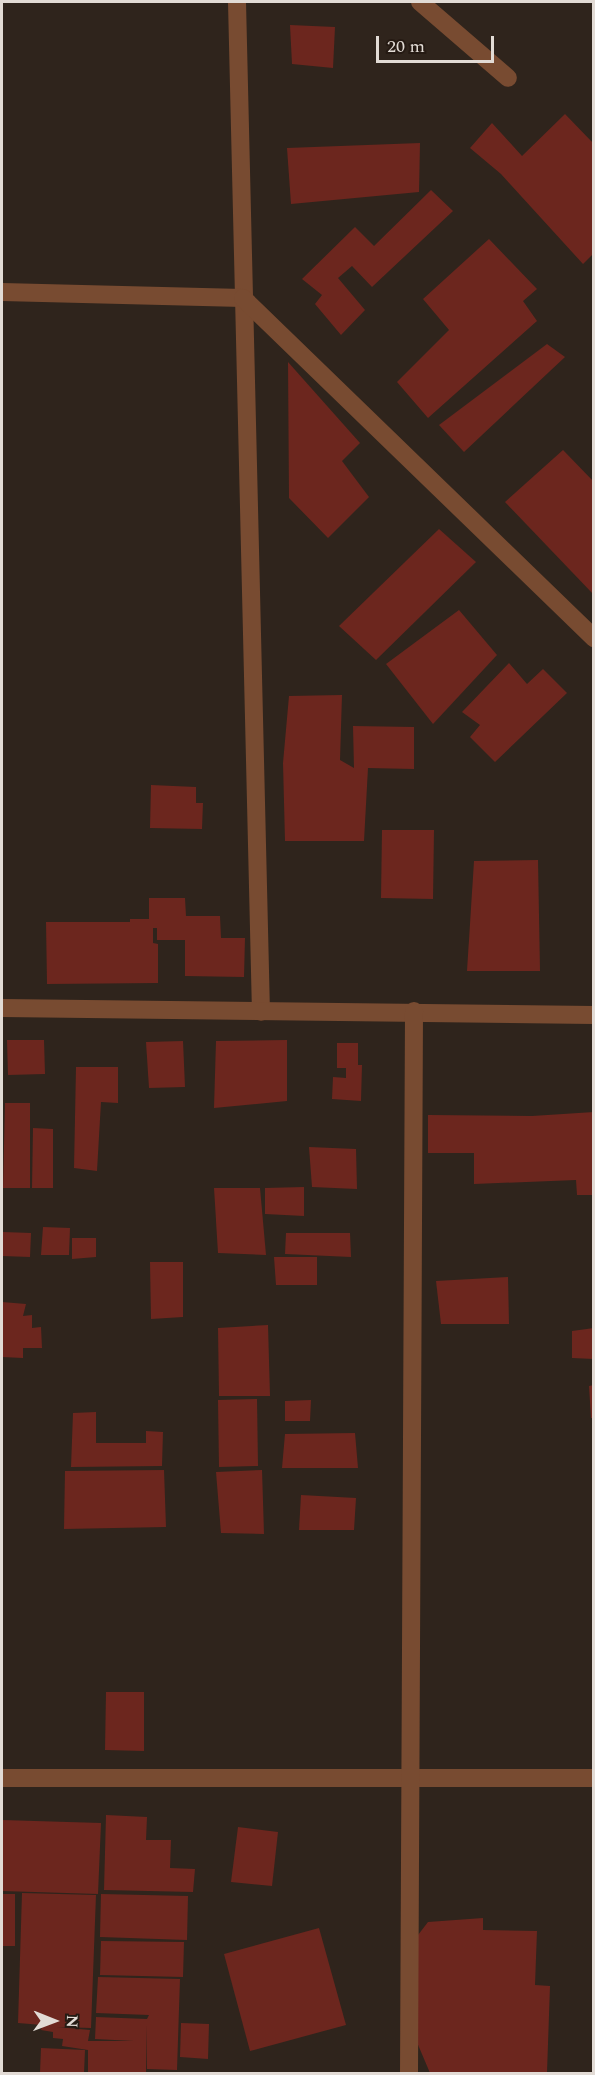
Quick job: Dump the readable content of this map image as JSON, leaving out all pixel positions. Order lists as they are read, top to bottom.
{
  "scale_bar": "20 m",
  "north": "right"
}
